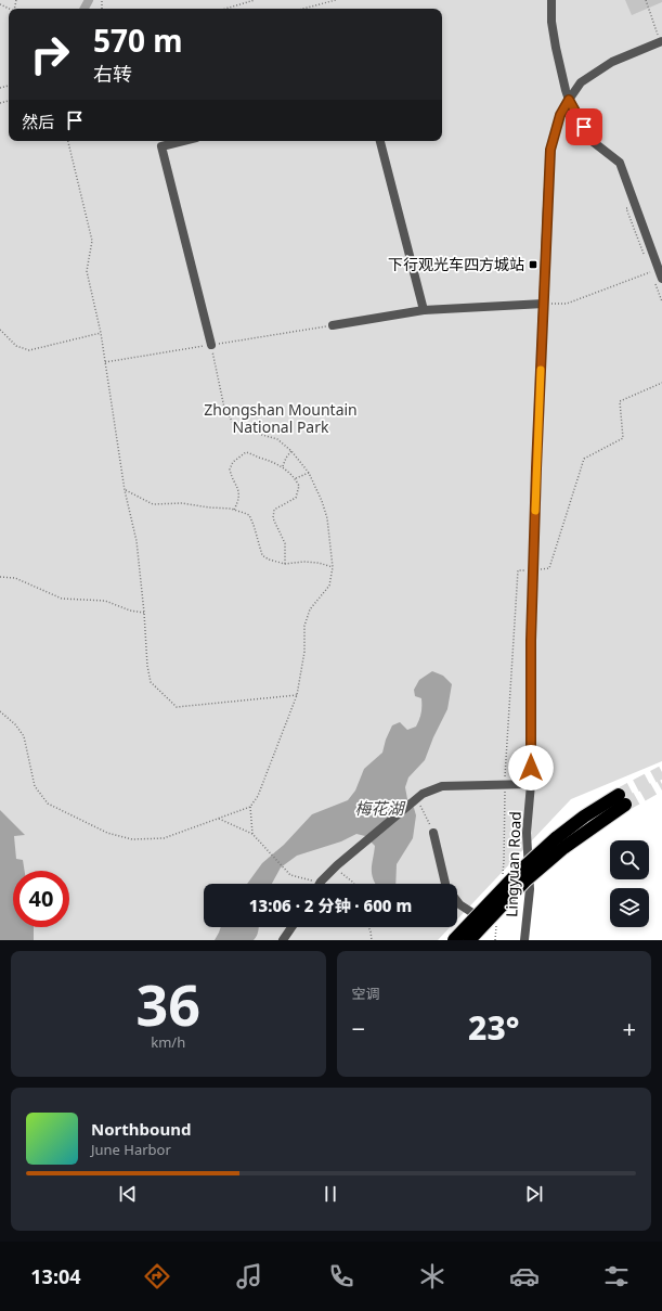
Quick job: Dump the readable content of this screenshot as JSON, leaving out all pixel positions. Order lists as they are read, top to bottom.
{
  "streets": {
    "street": ["Lingyuan Road"]
  },
  "water": ["梅花湖"],
  "parks": ["Zhongshan Mountain National Park"],
  "places": {
    "transit": ["下行观光车四方城站"]
  },
  "page": {
    "turn": ["570 m", "右转"],
    "then": "然后",
    "limit": "40",
    "trip": "13:06 · 2 分钟 · 600 m",
    "tile": [
      ["36", "km/h"],
      "空调"
    ],
    "heat": ["−", "23°", "+"],
    "song": ["Northbound", "June Harbor"],
    "tabs": "13:04"
  }
}
